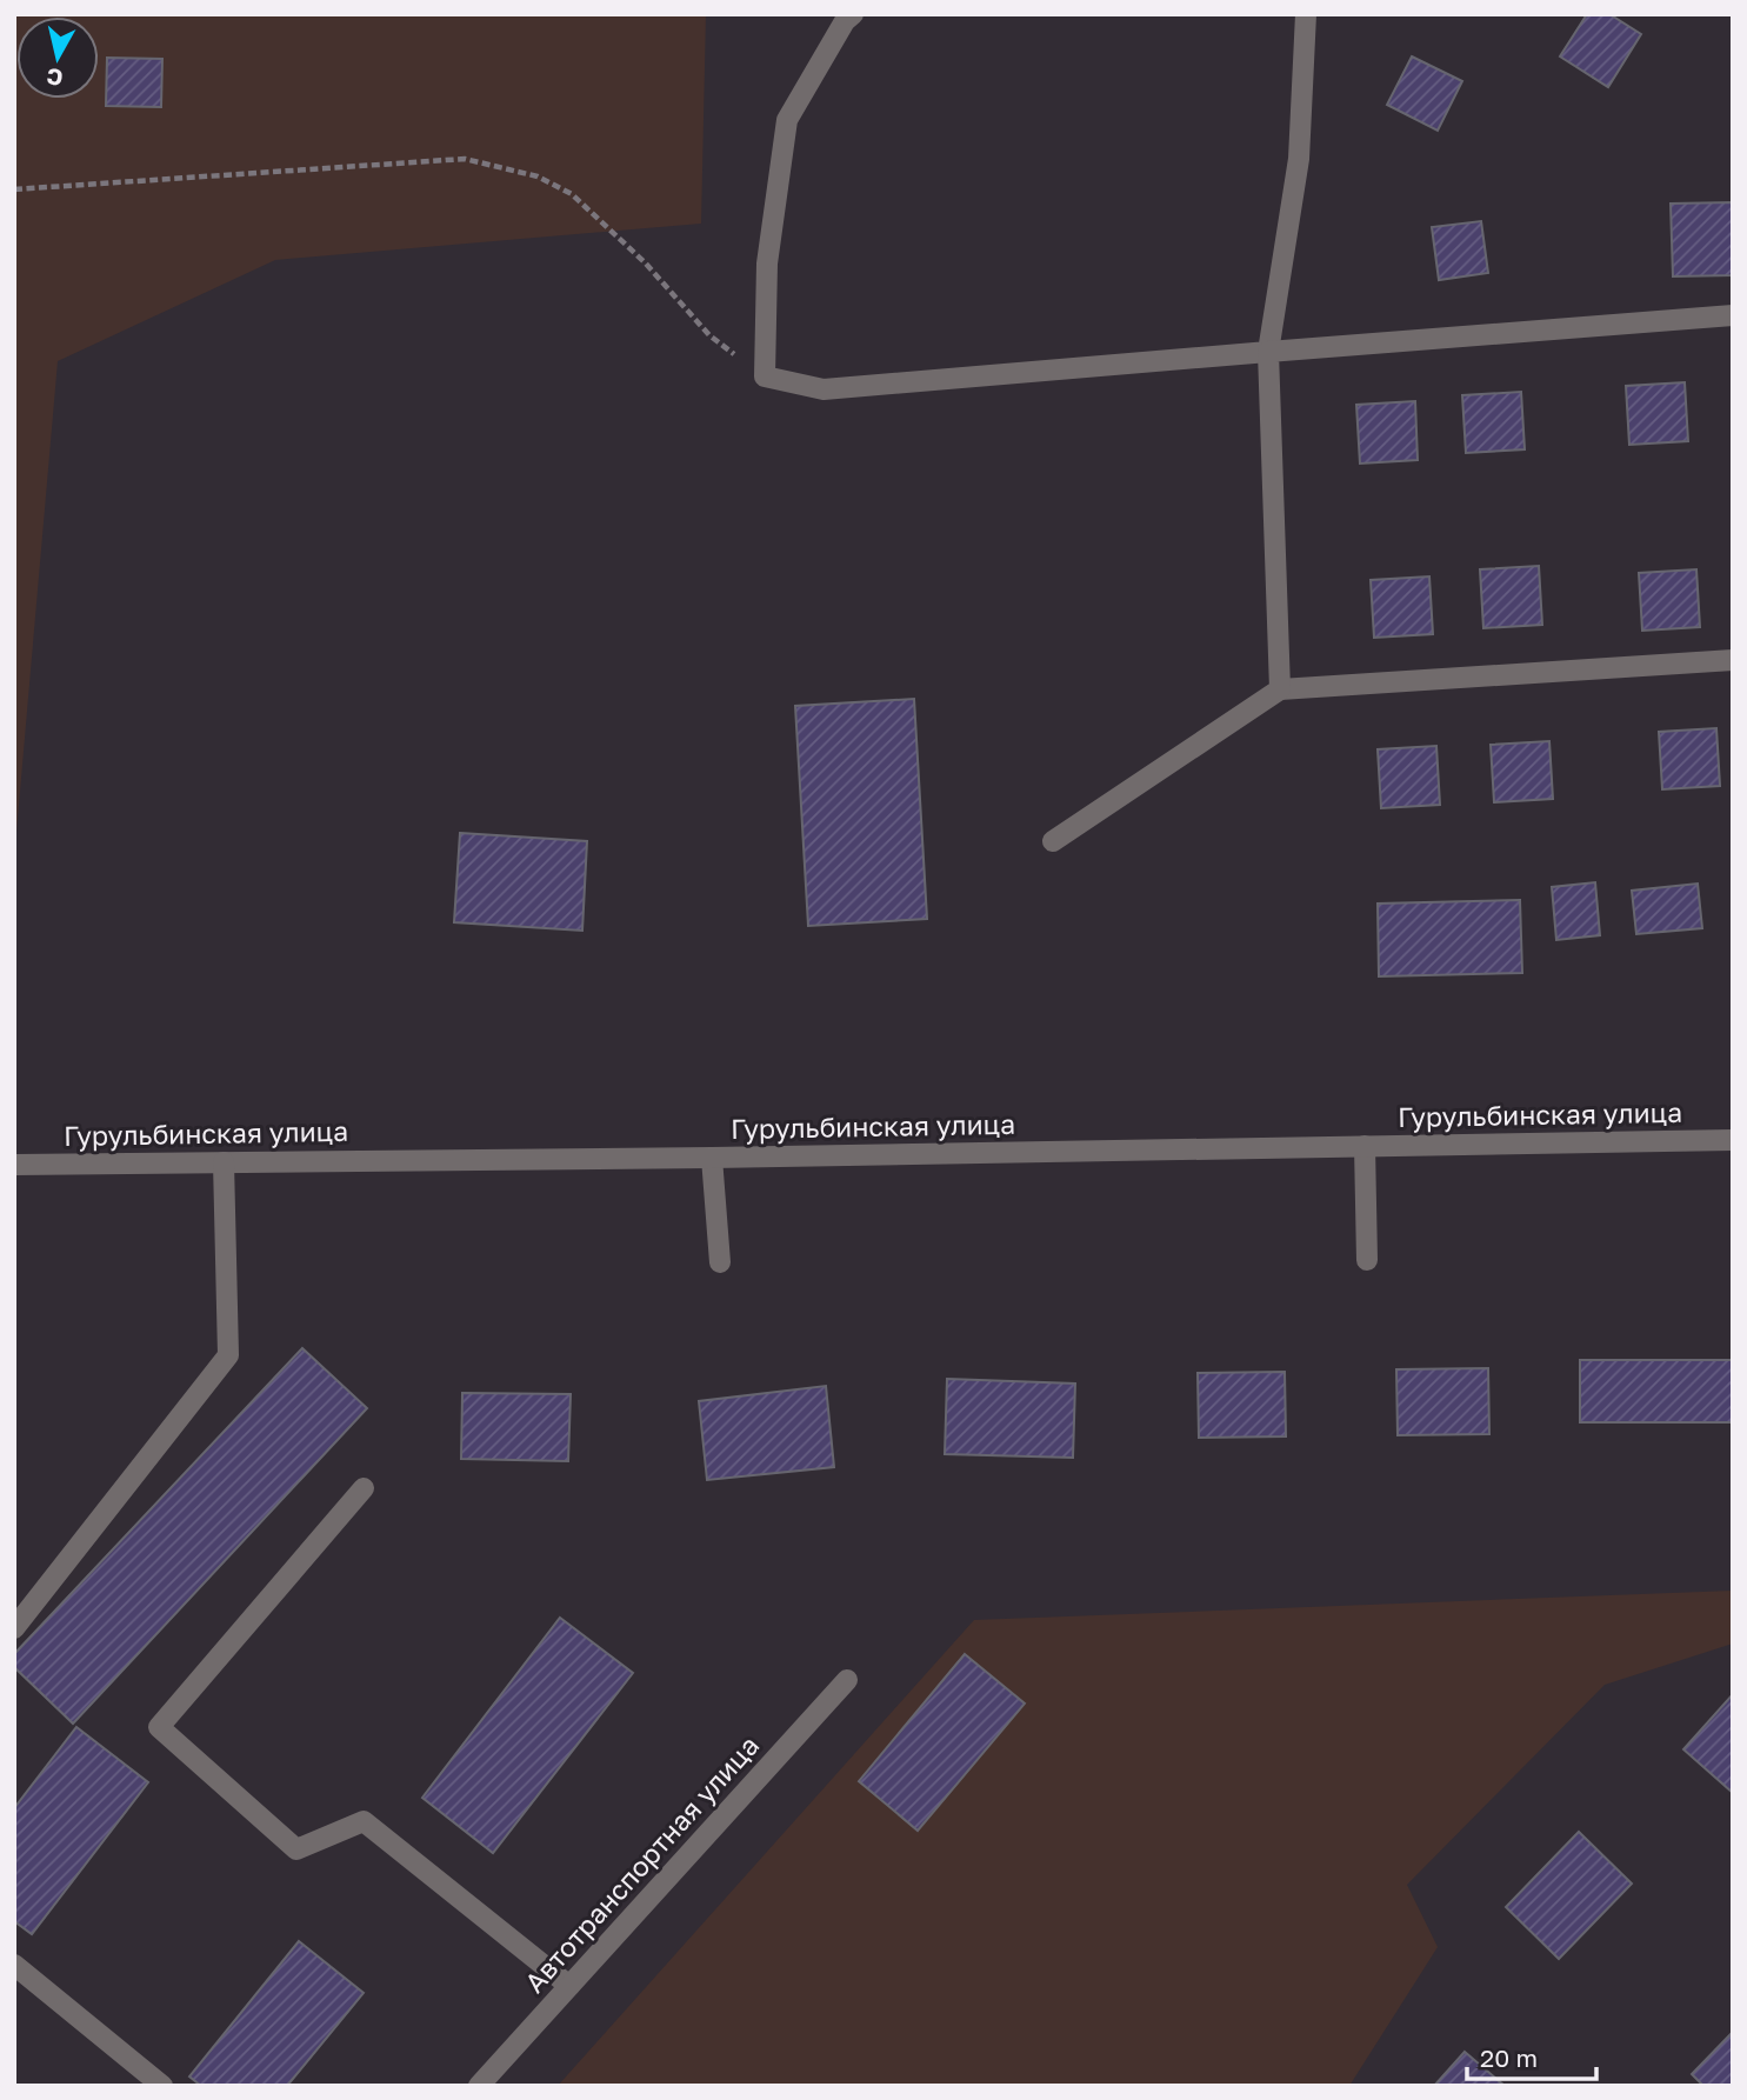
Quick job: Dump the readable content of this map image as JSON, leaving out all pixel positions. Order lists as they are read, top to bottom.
{
  "streets": {
    "street": ["Гурульбинская улица", "Автотранспортная улица"]
  },
  "scale_bar": "20 m",
  "north": "bottom"
}
